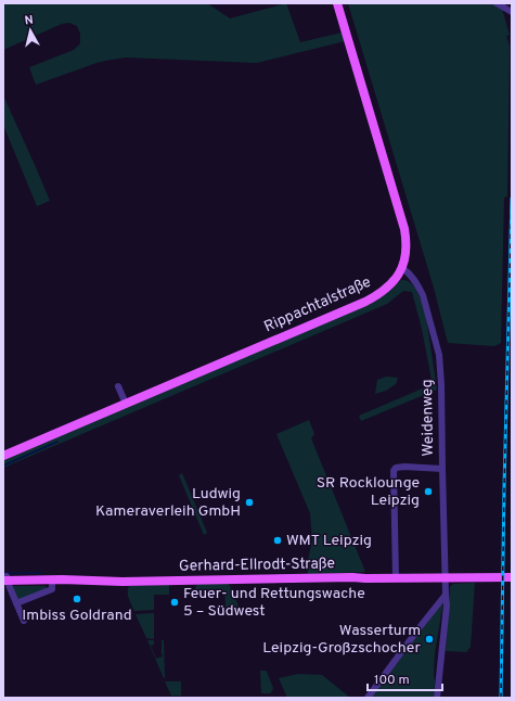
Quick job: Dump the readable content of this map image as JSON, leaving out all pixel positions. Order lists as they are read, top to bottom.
{
  "streets": {
    "main road": ["Rippachtalstraße", "Gerhard-Ellrodt-Straße"],
    "street": ["Weidenweg"]
  },
  "crossings": [
    ["Rippachtalstraße", "Weidenweg"],
    ["Weidenweg", "Gerhard-Ellrodt-Straße"]
  ],
  "places": [
    "SR Rocklounge Leipzig",
    "Ludwig Kameraverleih GmbH",
    "WMT Leipzig",
    "Imbiss Goldrand",
    "Feuer- und Rettungswache 5 – Südwest",
    "Wasserturm Leipzig-Großzschocher"
  ],
  "scale_bar": "100 m",
  "north": "top"
}
